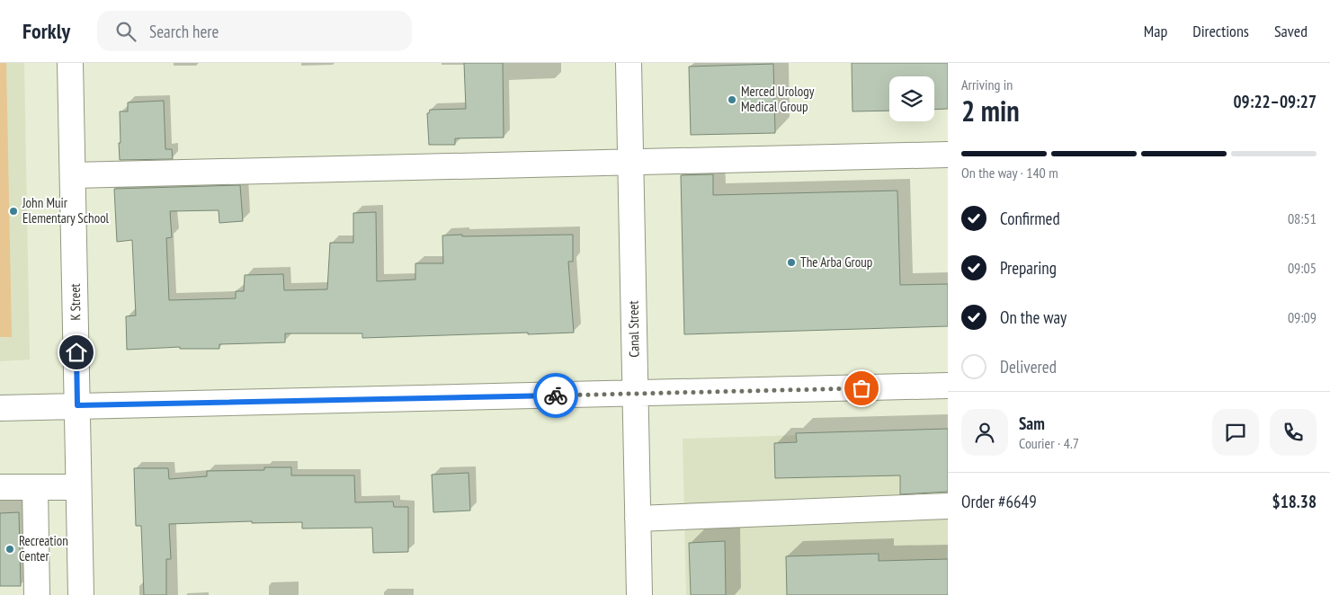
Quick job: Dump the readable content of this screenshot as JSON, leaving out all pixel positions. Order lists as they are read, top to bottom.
{
  "streets": {
    "street": ["K Street", "Canal Street"]
  },
  "places": [
    "Merced Urology Medical Group",
    "John Muir Elementary School",
    "The Arba Group",
    "Recreation Center"
  ],
  "page": {
    "header": "Forkly",
    "search": "Search here",
    "nav": ["Map", "Directions", "Saved"],
    "heading": ["2 min", "Arriving in", "09:22–09:27"],
    "panel": [
      "Sam",
      "Courier · 4.7",
      "Order #6649",
      "$18.38"
    ],
    "bar": "On the way · 140 m",
    "list": [
      ["Confirmed", "08:51"],
      ["Preparing", "09:05"],
      ["On the way", "09:09"],
      "Delivered"
    ]
  }
}
